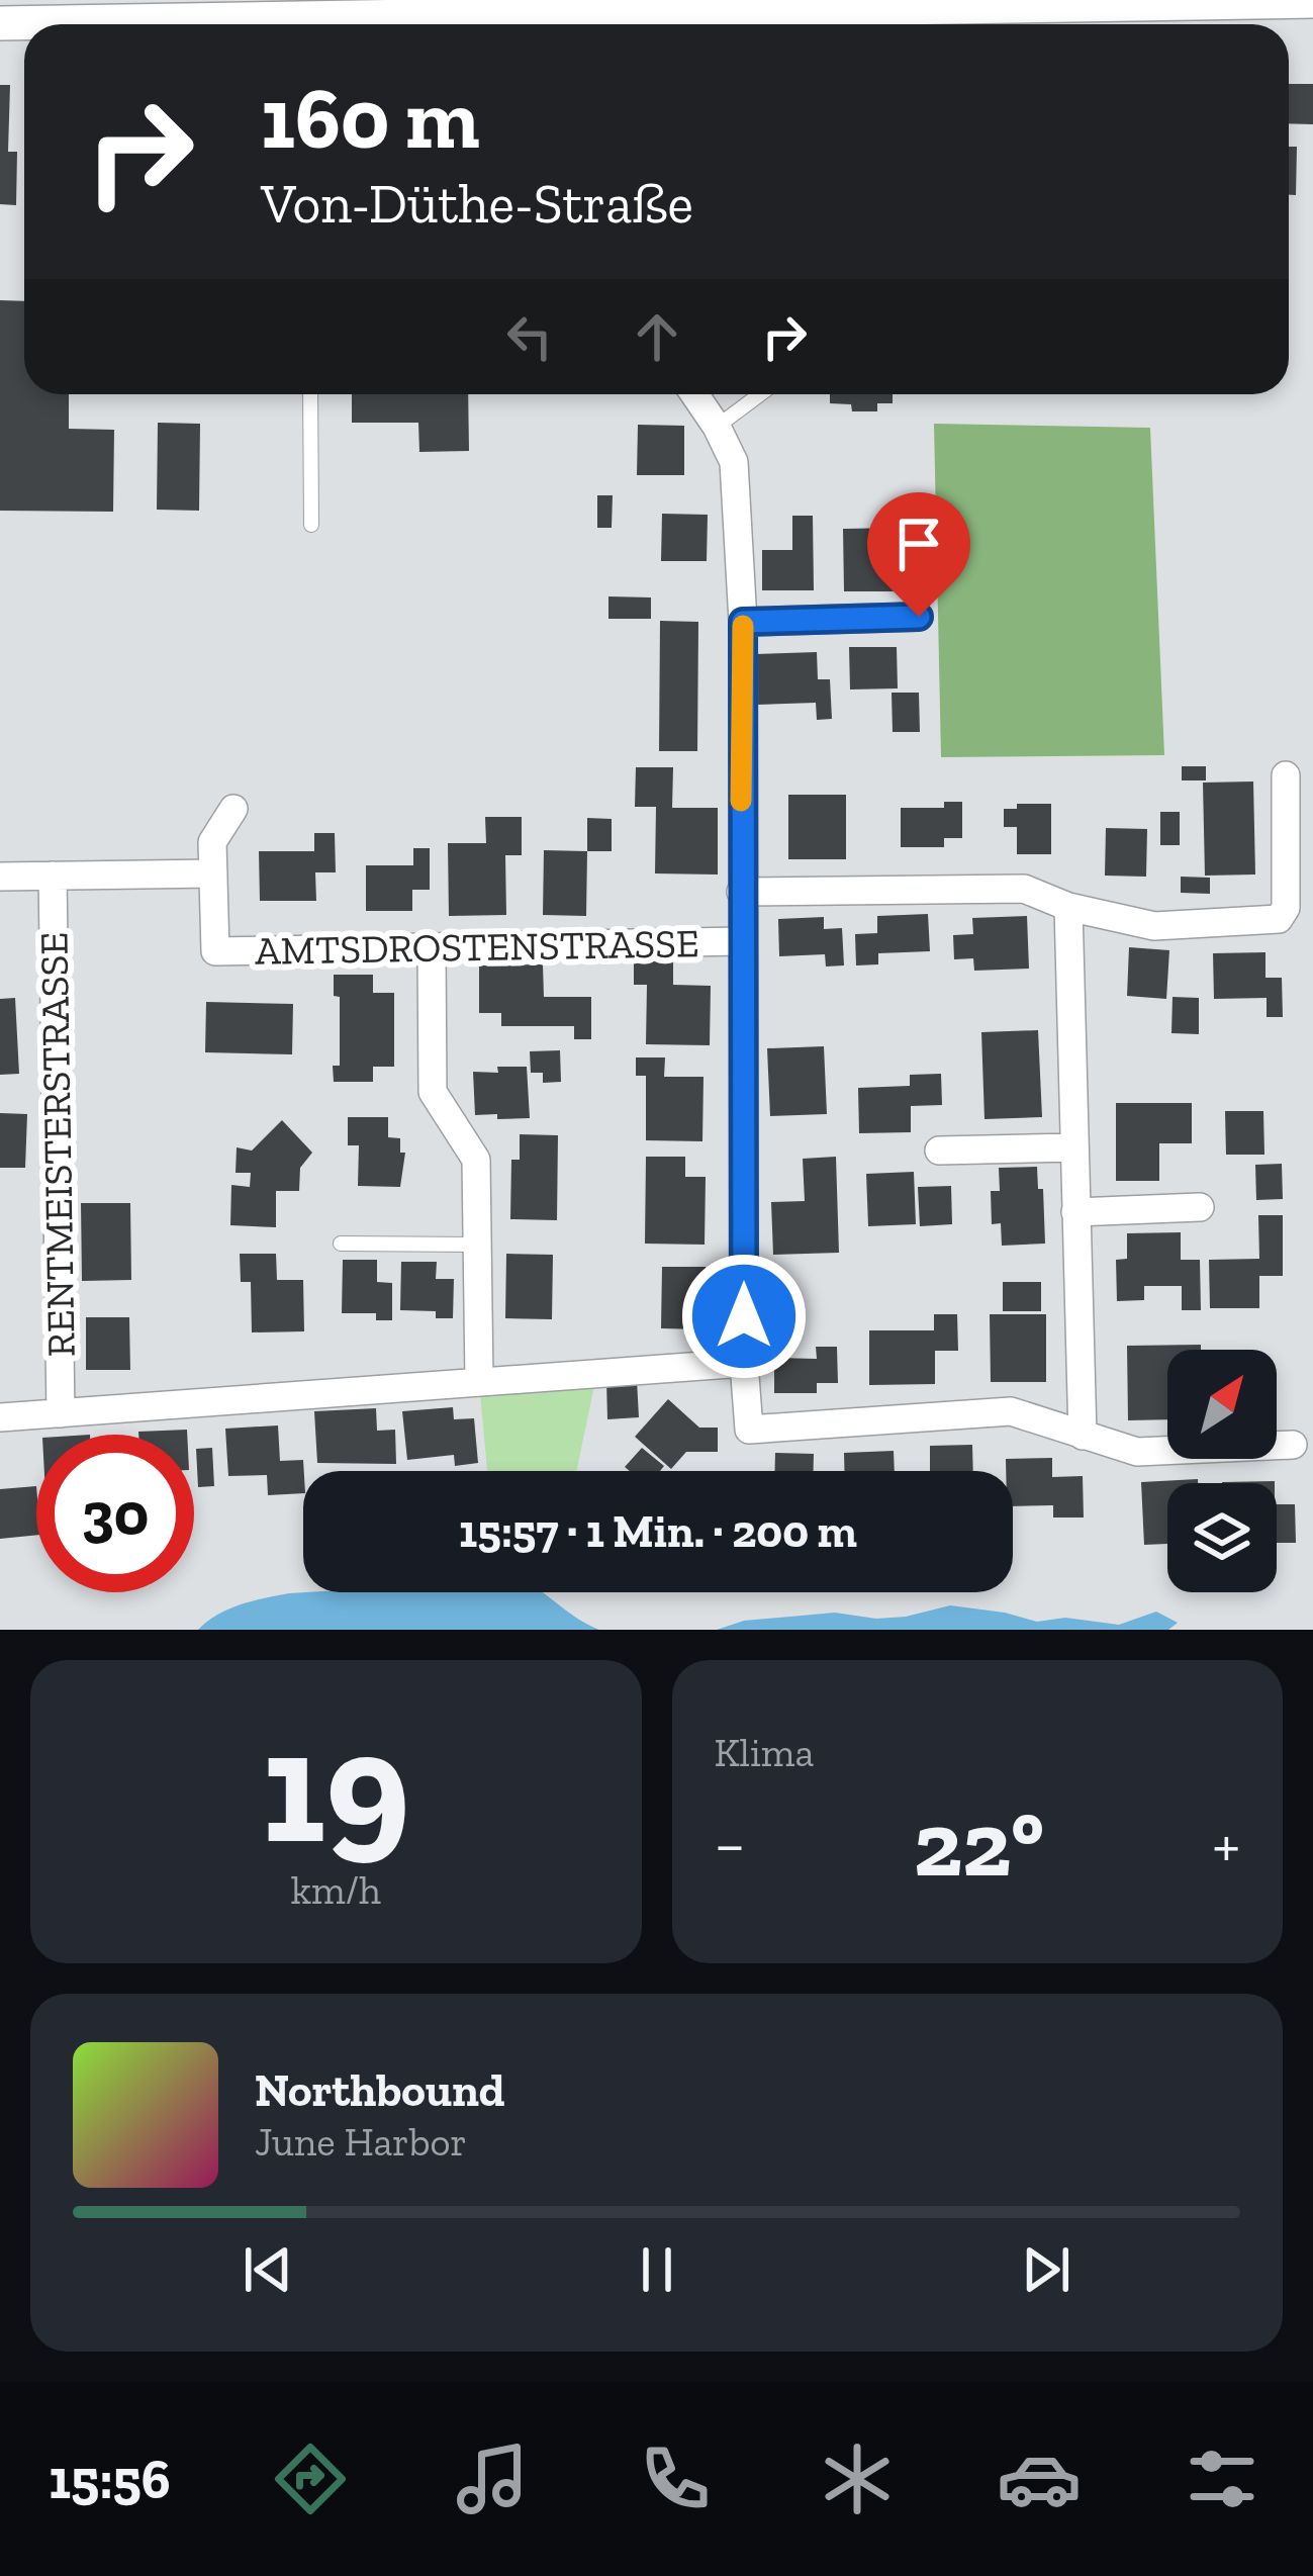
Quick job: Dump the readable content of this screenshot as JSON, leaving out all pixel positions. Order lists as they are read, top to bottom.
{
  "streets": {
    "street": ["AMTSDROSTENSTRASSE", "RENTMEISTERSTRASSE"]
  },
  "north": "top right",
  "page": {
    "turn": ["160 m", "Von-Düthe-Straße"],
    "limit": "30",
    "trip": "15:57 · 1 Min. · 200 m",
    "tile": [
      ["19", "km/h"],
      "Klima"
    ],
    "heat": ["−", "22°", "+"],
    "song": ["Northbound", "June Harbor"],
    "tabs": "15:56"
  }
}
